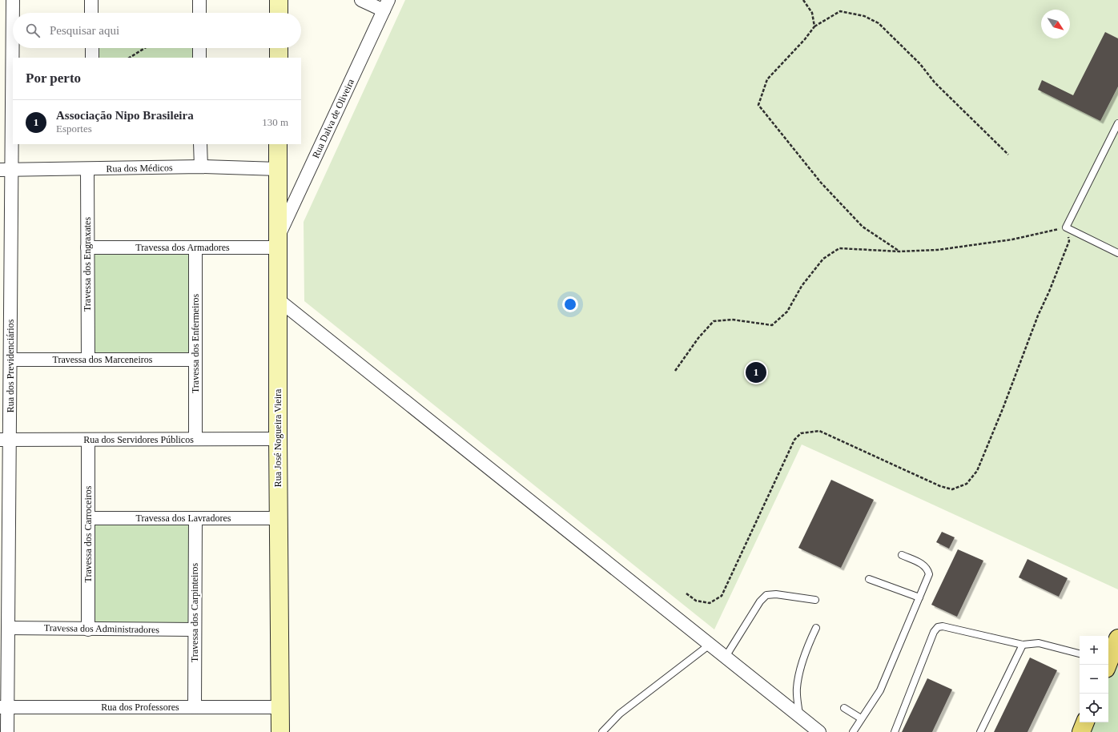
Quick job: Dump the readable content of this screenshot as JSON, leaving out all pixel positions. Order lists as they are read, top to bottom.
{
  "streets": {
    "street": [
      "Rua Dalva de Oliveira",
      "Rua dos Médicos",
      "Travessa dos Armadores",
      "Travessa dos Engraxates",
      "Travessa dos Enfermeiros",
      "Travessa dos Marceneiros",
      "Rua dos Previdenciários",
      "Rua José Nogueira Vieira",
      "Rua dos Servidores Públicos",
      "Travessa dos Lavradores",
      "Travessa dos Carroceiros",
      "Travessa dos Carpinteiros",
      "Travessa dos Administradores",
      "Rua dos Professores"
    ]
  },
  "crossings": [
    ["Rua Dalva de Oliveira", "Travessa dos Armadores"],
    ["Rua Dalva de Oliveira", "Rua José Nogueira Vieira"],
    ["Rua dos Médicos", "Travessa dos Engraxates"],
    ["Rua dos Médicos", "Rua dos Previdenciários"],
    ["Rua dos Médicos", "Rua José Nogueira Vieira"],
    ["Travessa dos Armadores", "Travessa dos Engraxates"],
    ["Travessa dos Armadores", "Travessa dos Enfermeiros"],
    ["Travessa dos Armadores", "Rua José Nogueira Vieira"],
    ["Travessa dos Engraxates", "Travessa dos Marceneiros"],
    ["Travessa dos Enfermeiros", "Travessa dos Marceneiros"],
    ["Travessa dos Enfermeiros", "Rua dos Servidores Públicos"],
    ["Travessa dos Marceneiros", "Rua dos Previdenciários"],
    ["Rua dos Previdenciários", "Rua dos Servidores Públicos"],
    ["Rua dos Previdenciários", "Travessa dos Administradores"],
    ["Rua dos Previdenciários", "Rua dos Professores"],
    ["Rua José Nogueira Vieira", "Rua dos Servidores Públicos"],
    ["Rua José Nogueira Vieira", "Travessa dos Lavradores"],
    ["Rua José Nogueira Vieira", "Rua dos Professores"],
    ["Rua dos Servidores Públicos", "Travessa dos Carroceiros"],
    ["Travessa dos Lavradores", "Travessa dos Carroceiros"],
    ["Travessa dos Lavradores", "Travessa dos Carpinteiros"],
    ["Travessa dos Carroceiros", "Travessa dos Administradores"],
    ["Travessa dos Carpinteiros", "Travessa dos Administradores"],
    ["Travessa dos Carpinteiros", "Rua dos Professores"]
  ],
  "north": "bottom right",
  "page": {
    "search": "Pesquisar aqui",
    "heading": "Por perto",
    "list": [
      {
        "mark": "1",
        "name": "Associação Nipo Brasileira",
        "note": "Esportes",
        "value": "130 m"
      }
    ],
    "pins": "1",
    "map_buttons": ["+", "−"]
  }
}
